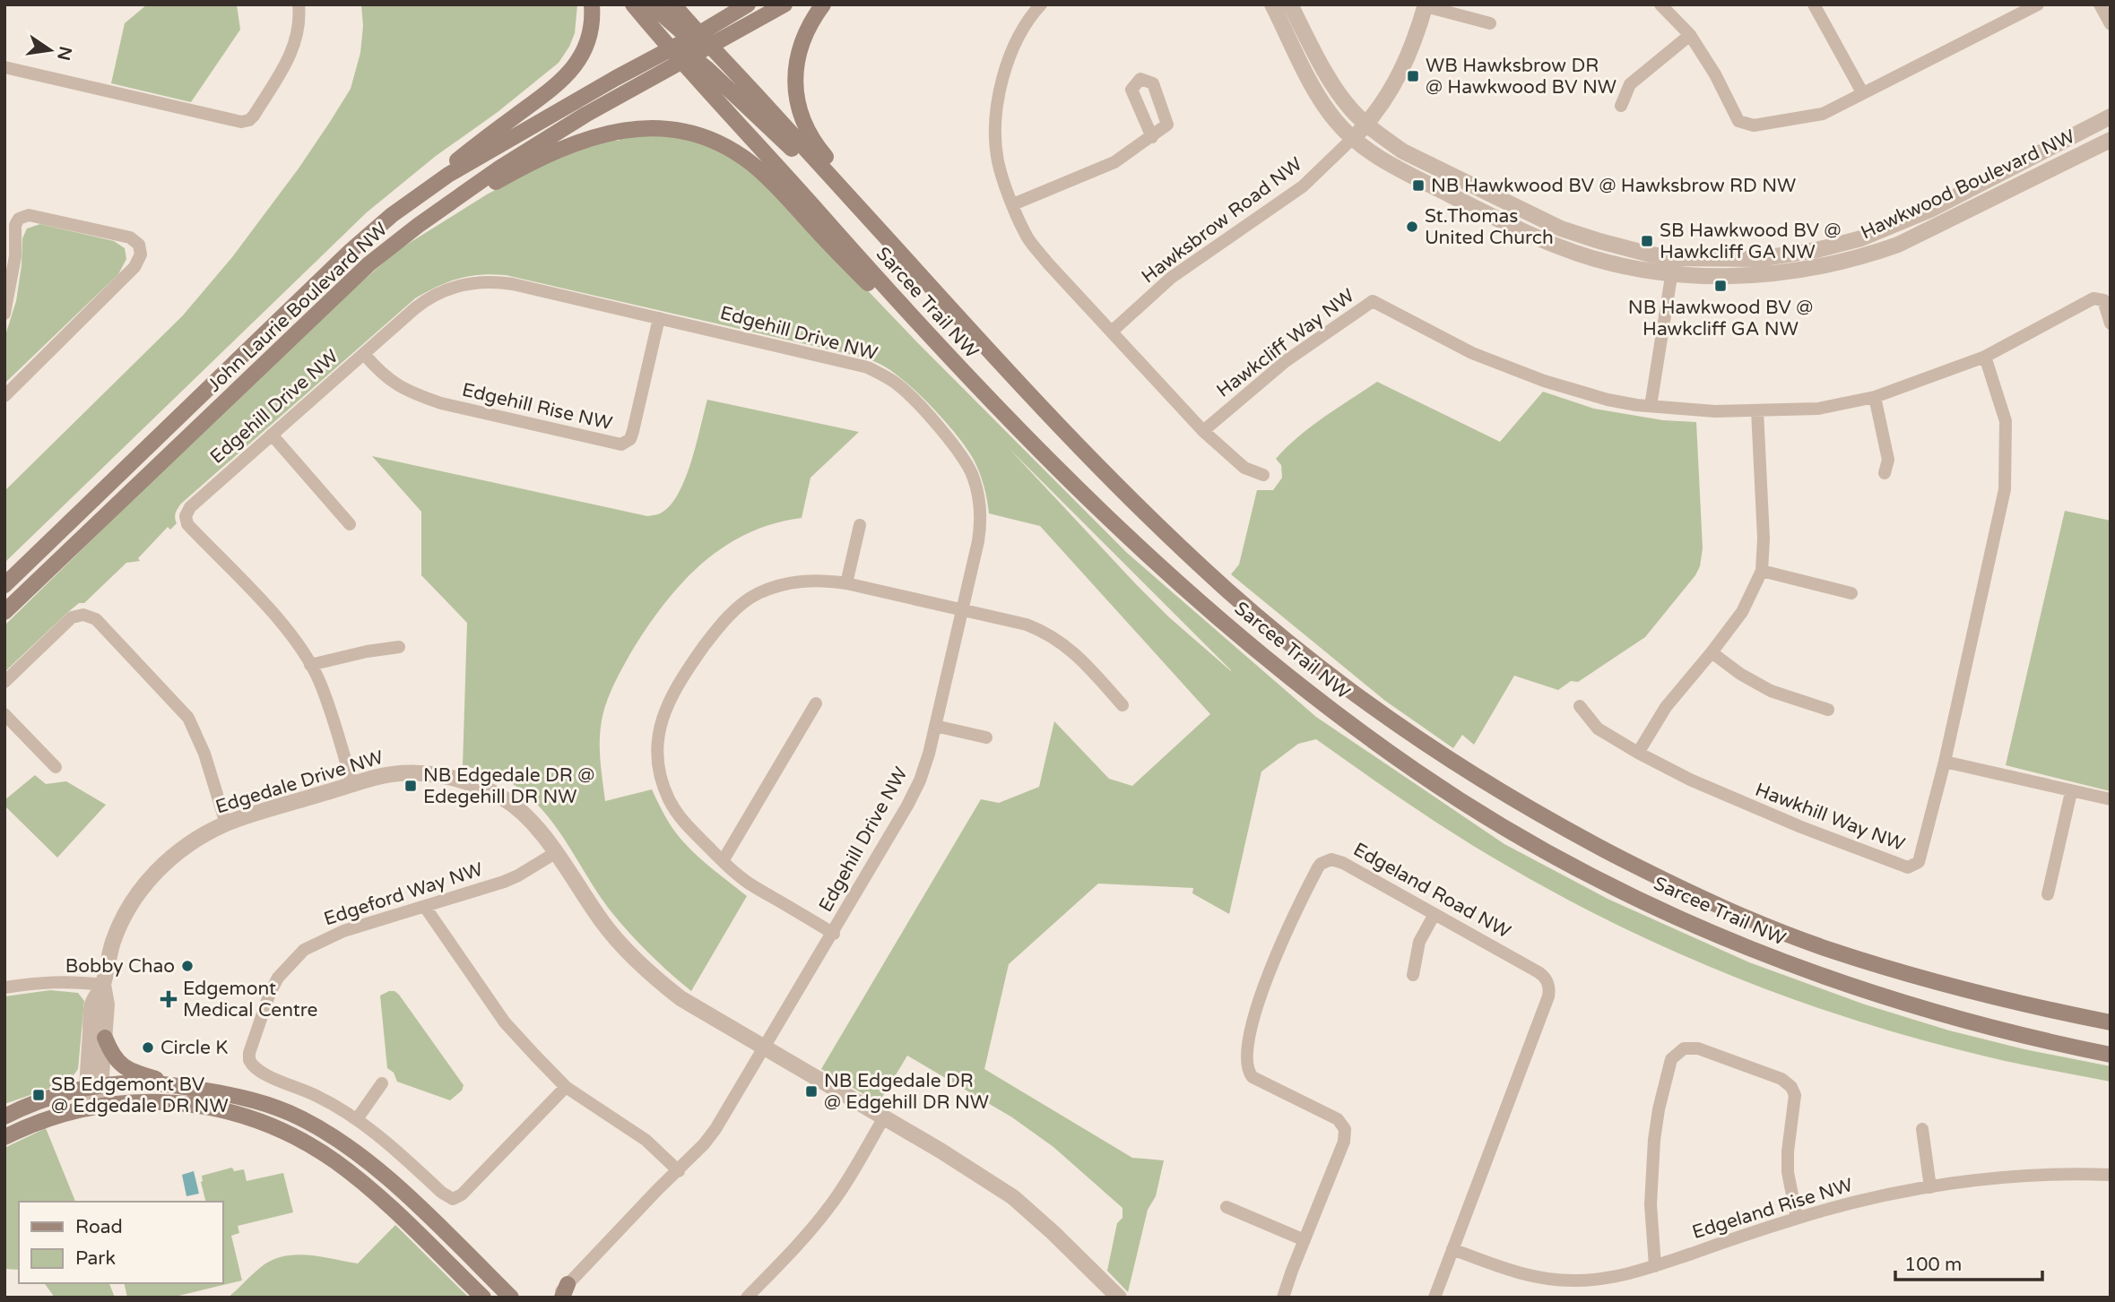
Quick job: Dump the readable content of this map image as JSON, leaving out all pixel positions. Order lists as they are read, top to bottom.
{
  "streets": {
    "main road": ["Sarcee Trail NW", "John Laurie Boulevard NW"],
    "street": [
      "Hawkwood Boulevard NW",
      "Hawksbrow Road NW",
      "Edgehill Drive NW",
      "Hawkcliff Way NW",
      "Edgehill Rise NW",
      "Edgedale Drive NW",
      "Hawkhill Way NW",
      "Edgeland Road NW",
      "Edgeford Way NW",
      "Edgeland Rise NW"
    ]
  },
  "crossings": [
    ["Hawkwood Boulevard NW", "Hawksbrow Road NW"],
    ["Sarcee Trail NW", "John Laurie Boulevard NW"],
    ["Edgehill Drive NW", "Edgehill Rise NW"],
    ["Edgehill Drive NW", "Edgedale Drive NW"],
    ["Hawkcliff Way NW", "Hawkhill Way NW"],
    ["Edgedale Drive NW", "Edgeford Way NW"],
    ["Edgeland Road NW", "Edgeland Rise NW"]
  ],
  "places": {
    "transit": [
      "WB Hawksbrow DR @ Hawkwood BV NW",
      "NB Hawkwood BV @ Hawksbrow RD NW",
      "SB Hawkwood BV @ Hawkcliff GA NW",
      "NB Hawkwood BV @ Hawkcliff GA NW",
      "NB Edgedale DR @ Edegehill DR NW",
      "NB Edgedale DR @ Edgehill DR NW",
      "SB Edgemont BV @ Edgedale DR NW"
    ],
    "other": ["St.Thomas United Church", "Bobby Chao", "Circle K"],
    "health": ["Edgemont Medical Centre"]
  },
  "legend": ["Road", "Park"],
  "scale_bar": "100 m",
  "north": "right"
}
